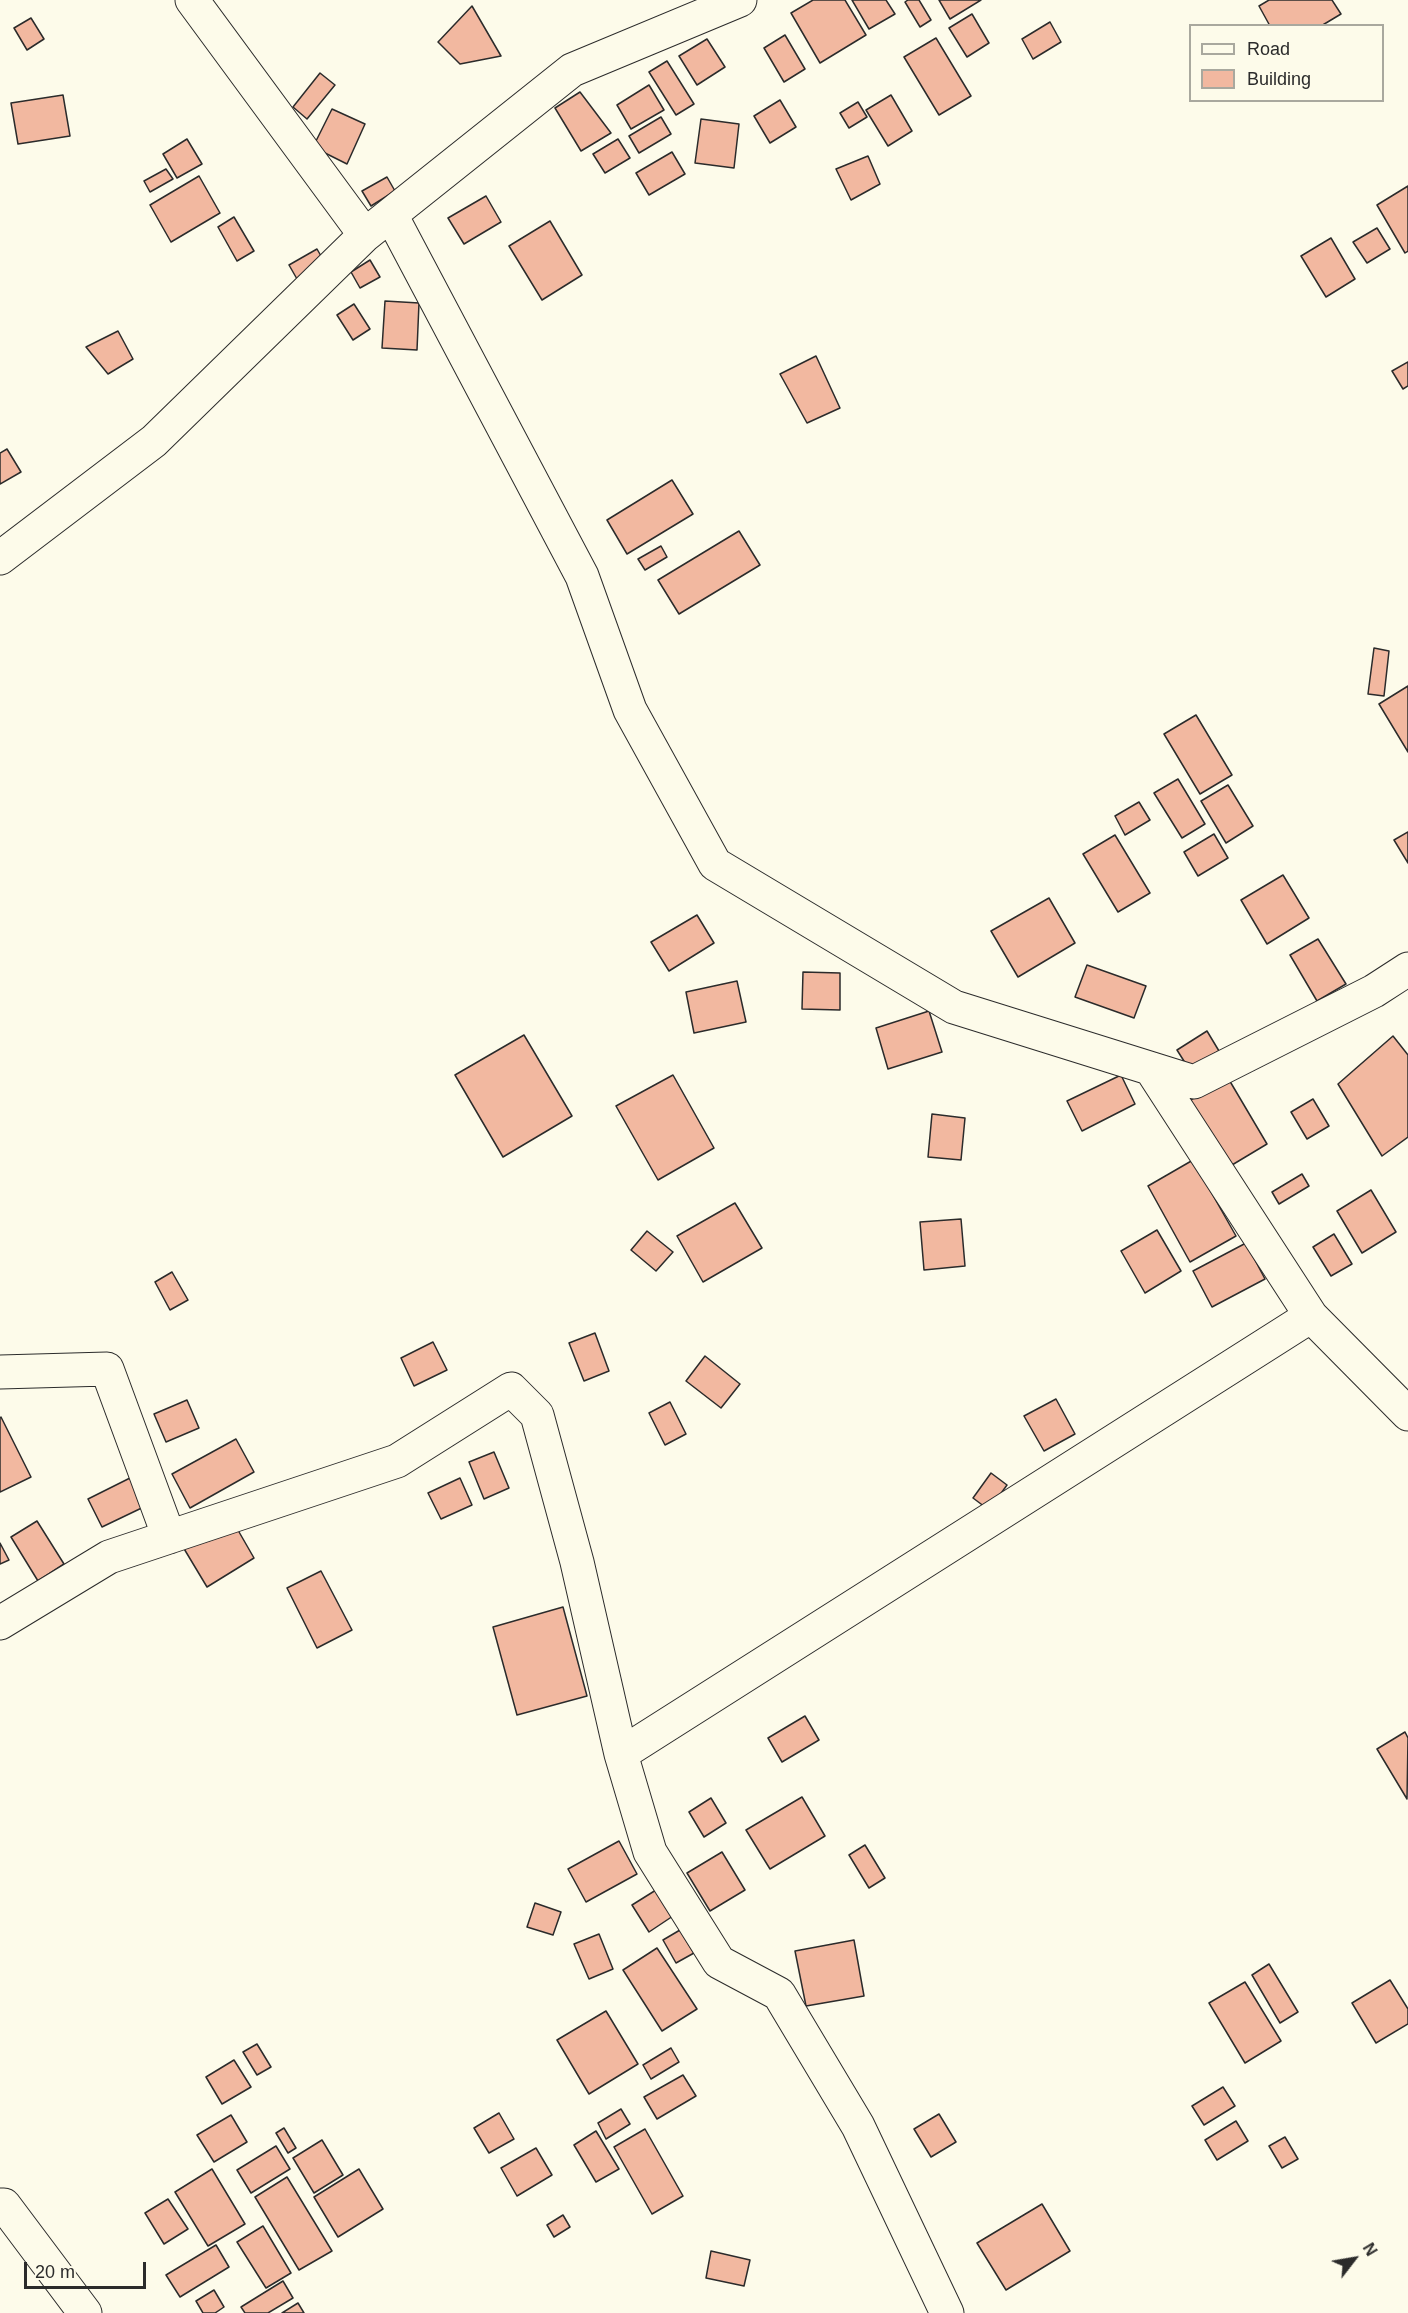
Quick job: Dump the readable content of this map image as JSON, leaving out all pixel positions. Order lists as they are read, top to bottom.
{
  "legend": ["Road", "Building"],
  "scale_bar": "20 m",
  "north": "top right"
}
